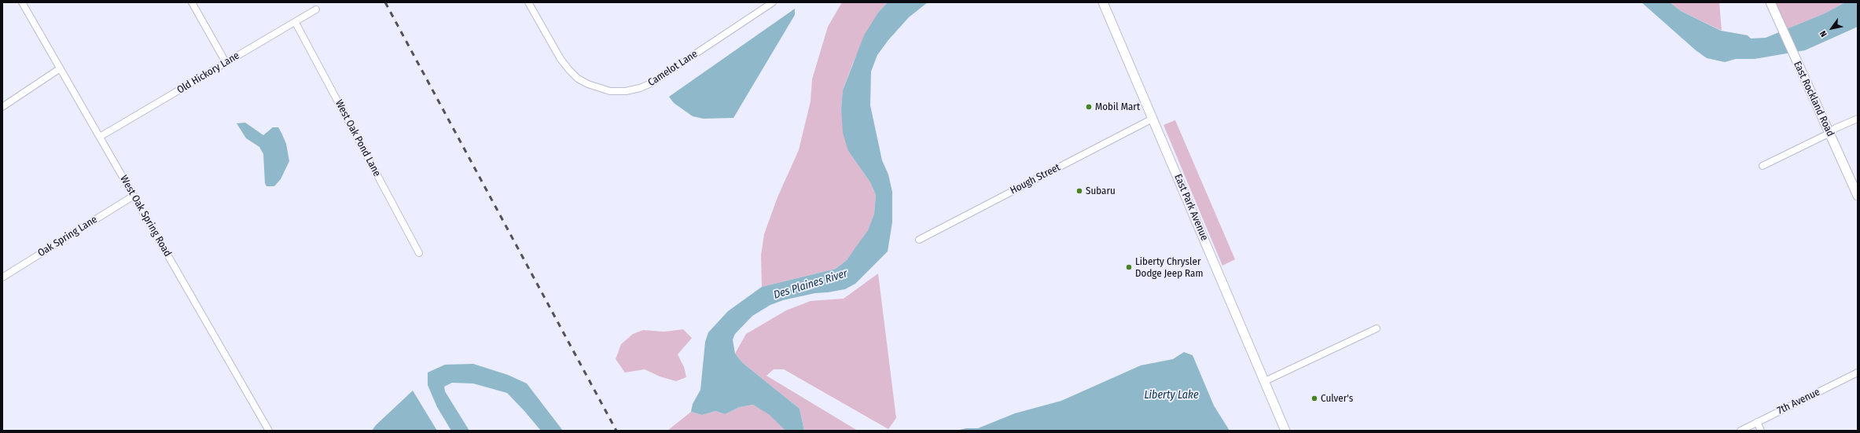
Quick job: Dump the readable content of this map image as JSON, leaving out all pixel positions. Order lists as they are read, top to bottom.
{
  "streets": {
    "main road": ["East Rockland Road", "East Park Avenue"],
    "street": [
      "Camelot Lane",
      "Old Hickory Lane",
      "West Oak Pond Lane",
      "Hough Street",
      "West Oak Spring Road",
      "Oak Spring Lane",
      "7th Avenue"
    ]
  },
  "crossings": [
    ["Old Hickory Lane", "West Oak Pond Lane"],
    ["Old Hickory Lane", "West Oak Spring Road"],
    ["Hough Street", "East Park Avenue"],
    ["West Oak Spring Road", "Oak Spring Lane"]
  ],
  "water": ["Des Plaines River", "Liberty Lake"],
  "places": [
    "Mobil Mart",
    "Subaru",
    "Liberty Chrysler Dodge Jeep Ram",
    "Culver's"
  ],
  "north": "bottom left"
}
